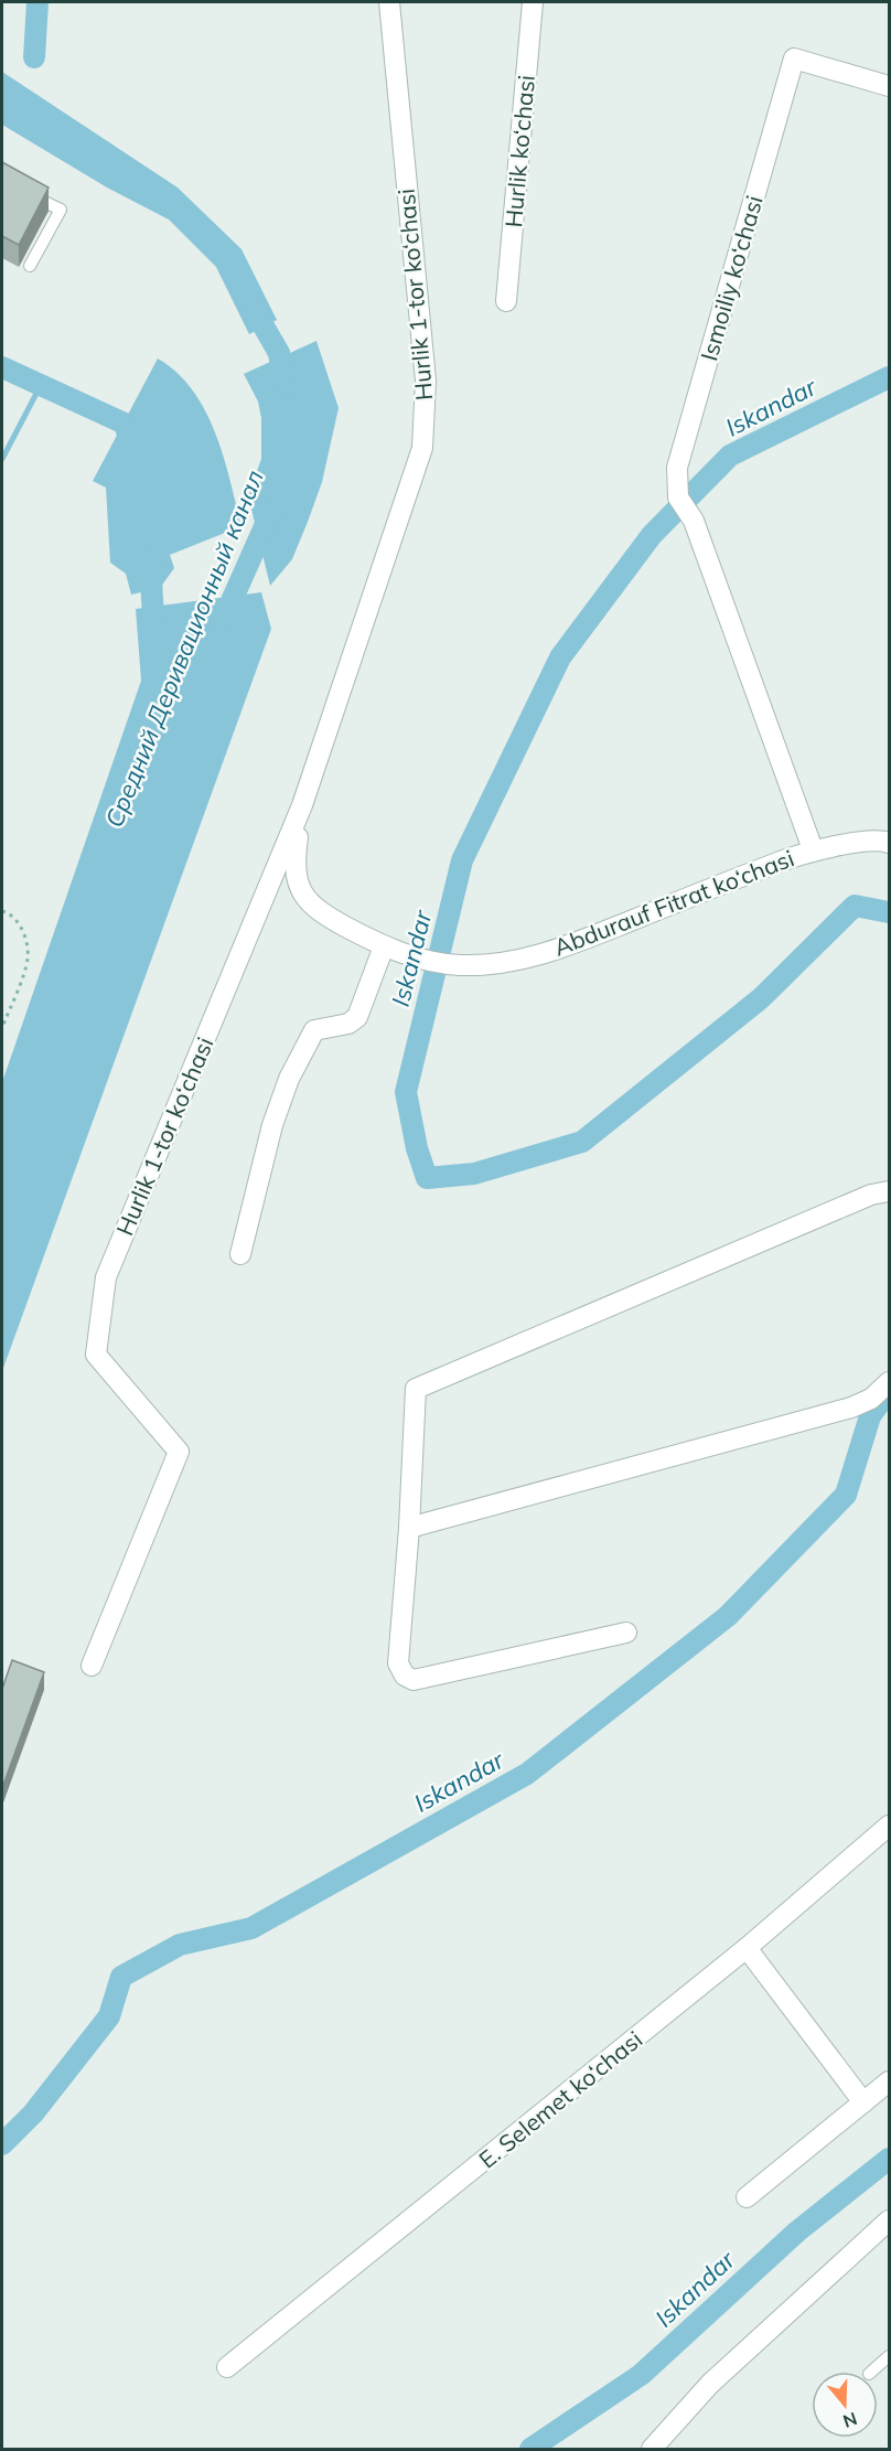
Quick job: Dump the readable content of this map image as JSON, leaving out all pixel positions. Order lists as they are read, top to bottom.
{
  "streets": {
    "street": [
      "Hurlik ko‘chasi",
      "Ismoiliy ko‘chasi",
      "Hurlik 1-tor ko‘chasi",
      "Abdurauf Fitrat ko‘chasi",
      "E. Selemet ko‘chasi"
    ]
  },
  "crossings": [
    ["Ismoiliy ko‘chasi", "Abdurauf Fitrat ko‘chasi"],
    ["Hurlik 1-tor ko‘chasi", "Abdurauf Fitrat ko‘chasi"]
  ],
  "water": ["Iskandar", "Средний Деривационный канал"],
  "north": "bottom"
}
